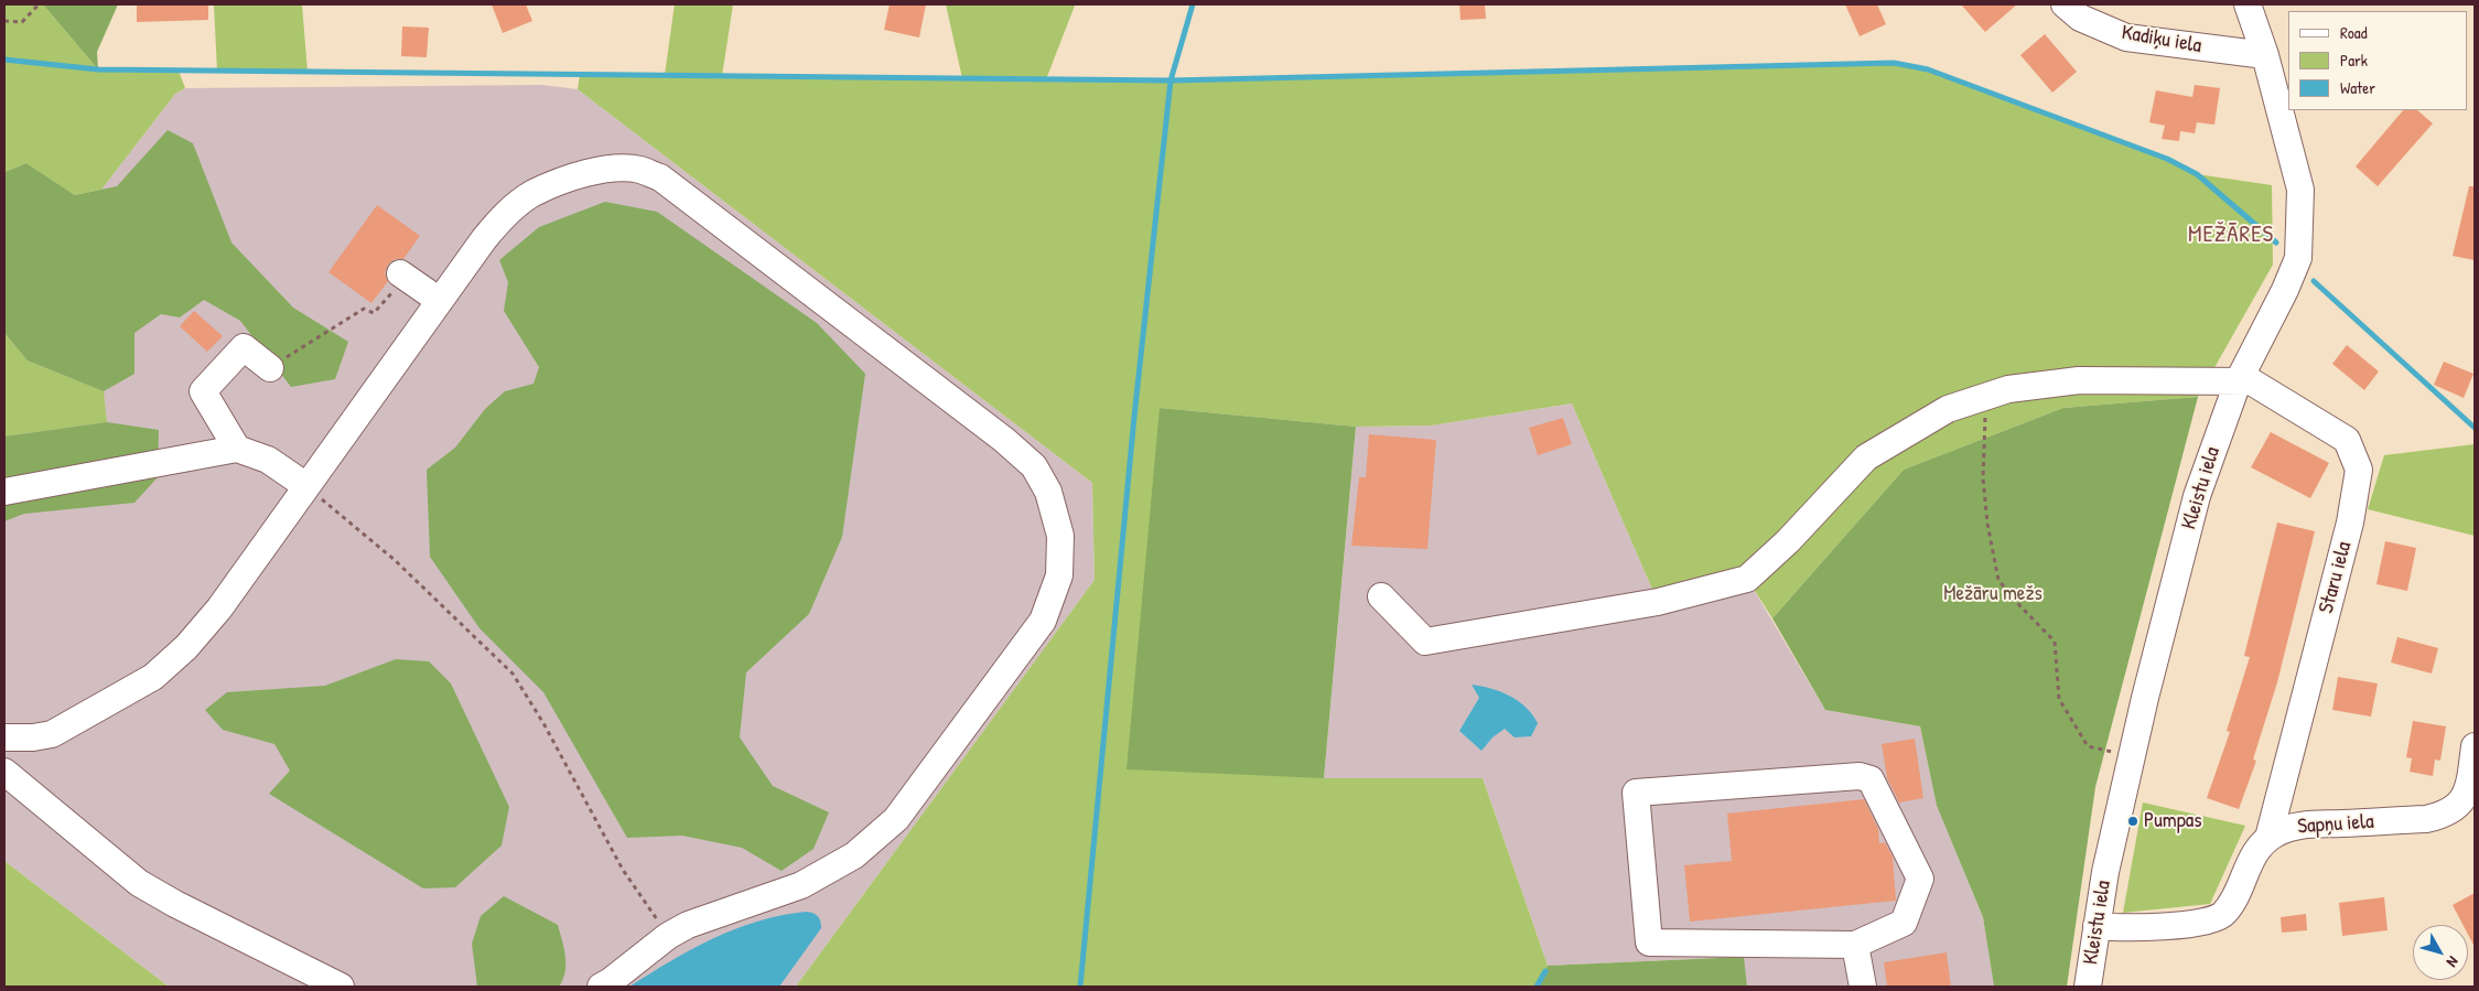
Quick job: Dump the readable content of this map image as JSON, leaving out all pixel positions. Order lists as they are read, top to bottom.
{
  "streets": {
    "street": [
      "Kadiķu iela",
      "Kleistu iela",
      "Staru iela",
      "Sapņu iela"
    ]
  },
  "crossings": [
    ["Kadiķu iela", "Kleistu iela"],
    ["Kleistu iela", "Staru iela"],
    ["Kleistu iela", "Sapņu iela"],
    ["Staru iela", "Sapņu iela"]
  ],
  "districts": ["MEŽĀRES"],
  "parks": ["Mežāru mežs"],
  "places": ["Pumpas"],
  "legend": ["Road", "Park", "Water"],
  "north": "bottom right"
}
